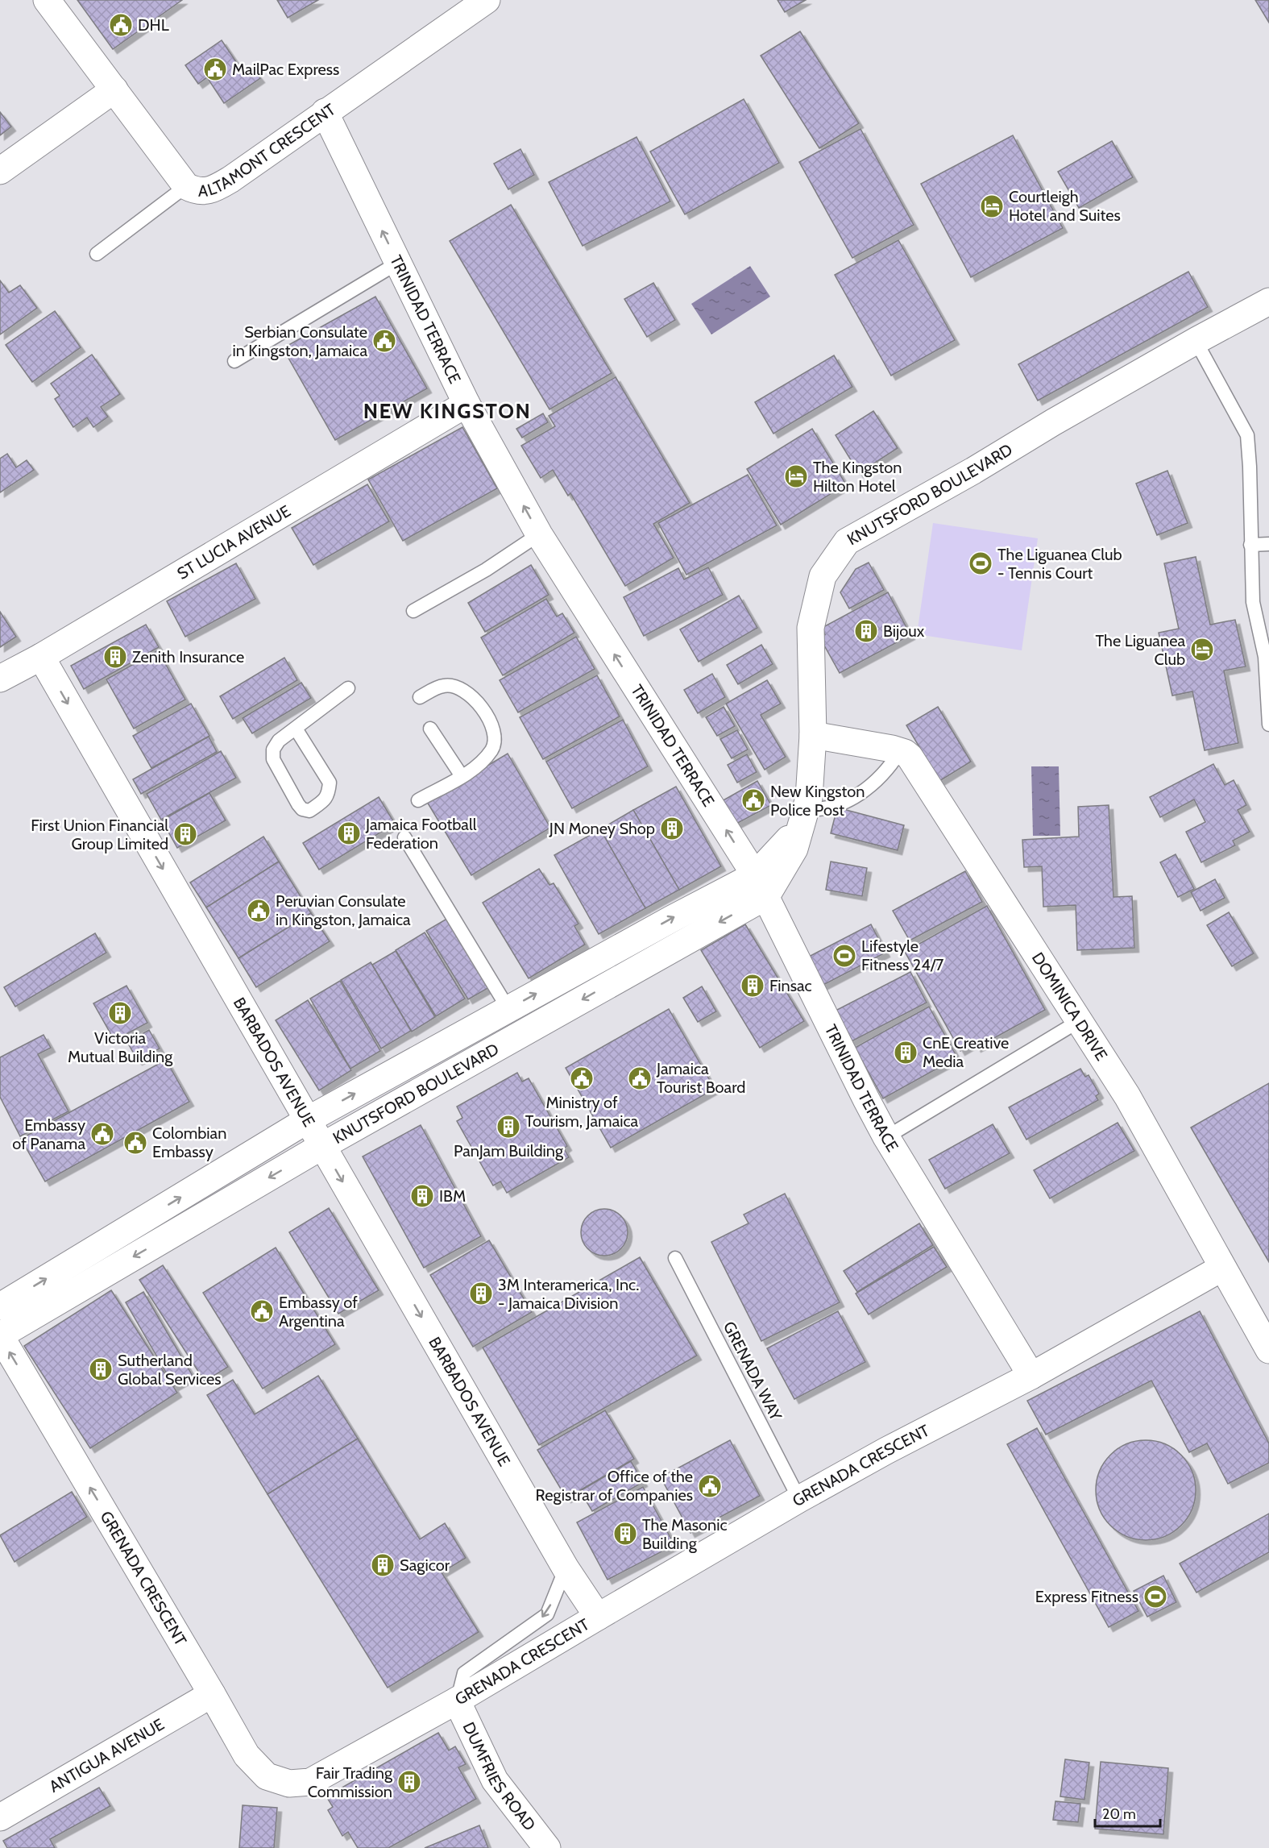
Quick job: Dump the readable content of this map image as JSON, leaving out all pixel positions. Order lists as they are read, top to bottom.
{
  "streets": {
    "street": [
      "ALTAMONT CRESCENT",
      "TRINIDAD TERRACE",
      "KNUTSFORD BOULEVARD",
      "ST LUCIA AVENUE",
      "DOMINICA DRIVE",
      "BARBADOS AVENUE",
      "GRENADA CRESCENT",
      "ANTIGUA AVENUE",
      "DUMFRIES ROAD"
    ],
    "lane": ["GRENADA WAY"]
  },
  "crossings": [
    ["ALTAMONT CRESCENT", "TRINIDAD TERRACE"],
    ["TRINIDAD TERRACE", "KNUTSFORD BOULEVARD"],
    ["TRINIDAD TERRACE", "ST LUCIA AVENUE"],
    ["TRINIDAD TERRACE", "GRENADA CRESCENT"],
    ["KNUTSFORD BOULEVARD", "BARBADOS AVENUE"],
    ["KNUTSFORD BOULEVARD", "GRENADA CRESCENT"],
    ["ST LUCIA AVENUE", "BARBADOS AVENUE"],
    ["DOMINICA DRIVE", "GRENADA CRESCENT"],
    ["BARBADOS AVENUE", "GRENADA CRESCENT"],
    ["GRENADA WAY", "GRENADA CRESCENT"],
    ["GRENADA CRESCENT", "ANTIGUA AVENUE"],
    ["GRENADA CRESCENT", "DUMFRIES ROAD"]
  ],
  "one_way": ["TRINIDAD TERRACE", "BARBADOS AVENUE"],
  "districts": ["NEW KINGSTON"],
  "places": {
    "public building": [
      "DHL",
      "MailPac Express",
      "Serbian Consulate in Kingston, Jamaica",
      "New Kingston Police Post",
      "Peruvian Consulate in Kingston, Jamaica",
      "Ministry of Tourism, Jamaica",
      "Jamaica Tourist Board",
      "Embassy of Panama",
      "Colombian Embassy",
      "Embassy of Argentina",
      "Office of the Registrar of Companies"
    ],
    "hotel": ["Courtleigh Hotel and Suites", "The Kingston Hilton Hotel", "The Liguanea Club"],
    "sports": ["The Liguanea Club - Tennis Court", "Lifestyle Fitness 24/7", "Express Fitness"],
    "building": [
      "Bijoux",
      "Zenith Insurance",
      "JN Money Shop",
      "Jamaica Football Federation",
      "First Union Financial Group Limited",
      "Finsac",
      "Victoria Mutual Building",
      "CnE Creative Media",
      "PanJam Building",
      "IBM",
      "3M Interamerica, Inc. - Jamaica Division",
      "Sutherland Global Services",
      "The Masonic Building",
      "Sagicor",
      "Fair Trading Commission"
    ]
  },
  "scale_bar": "20 m"
}
